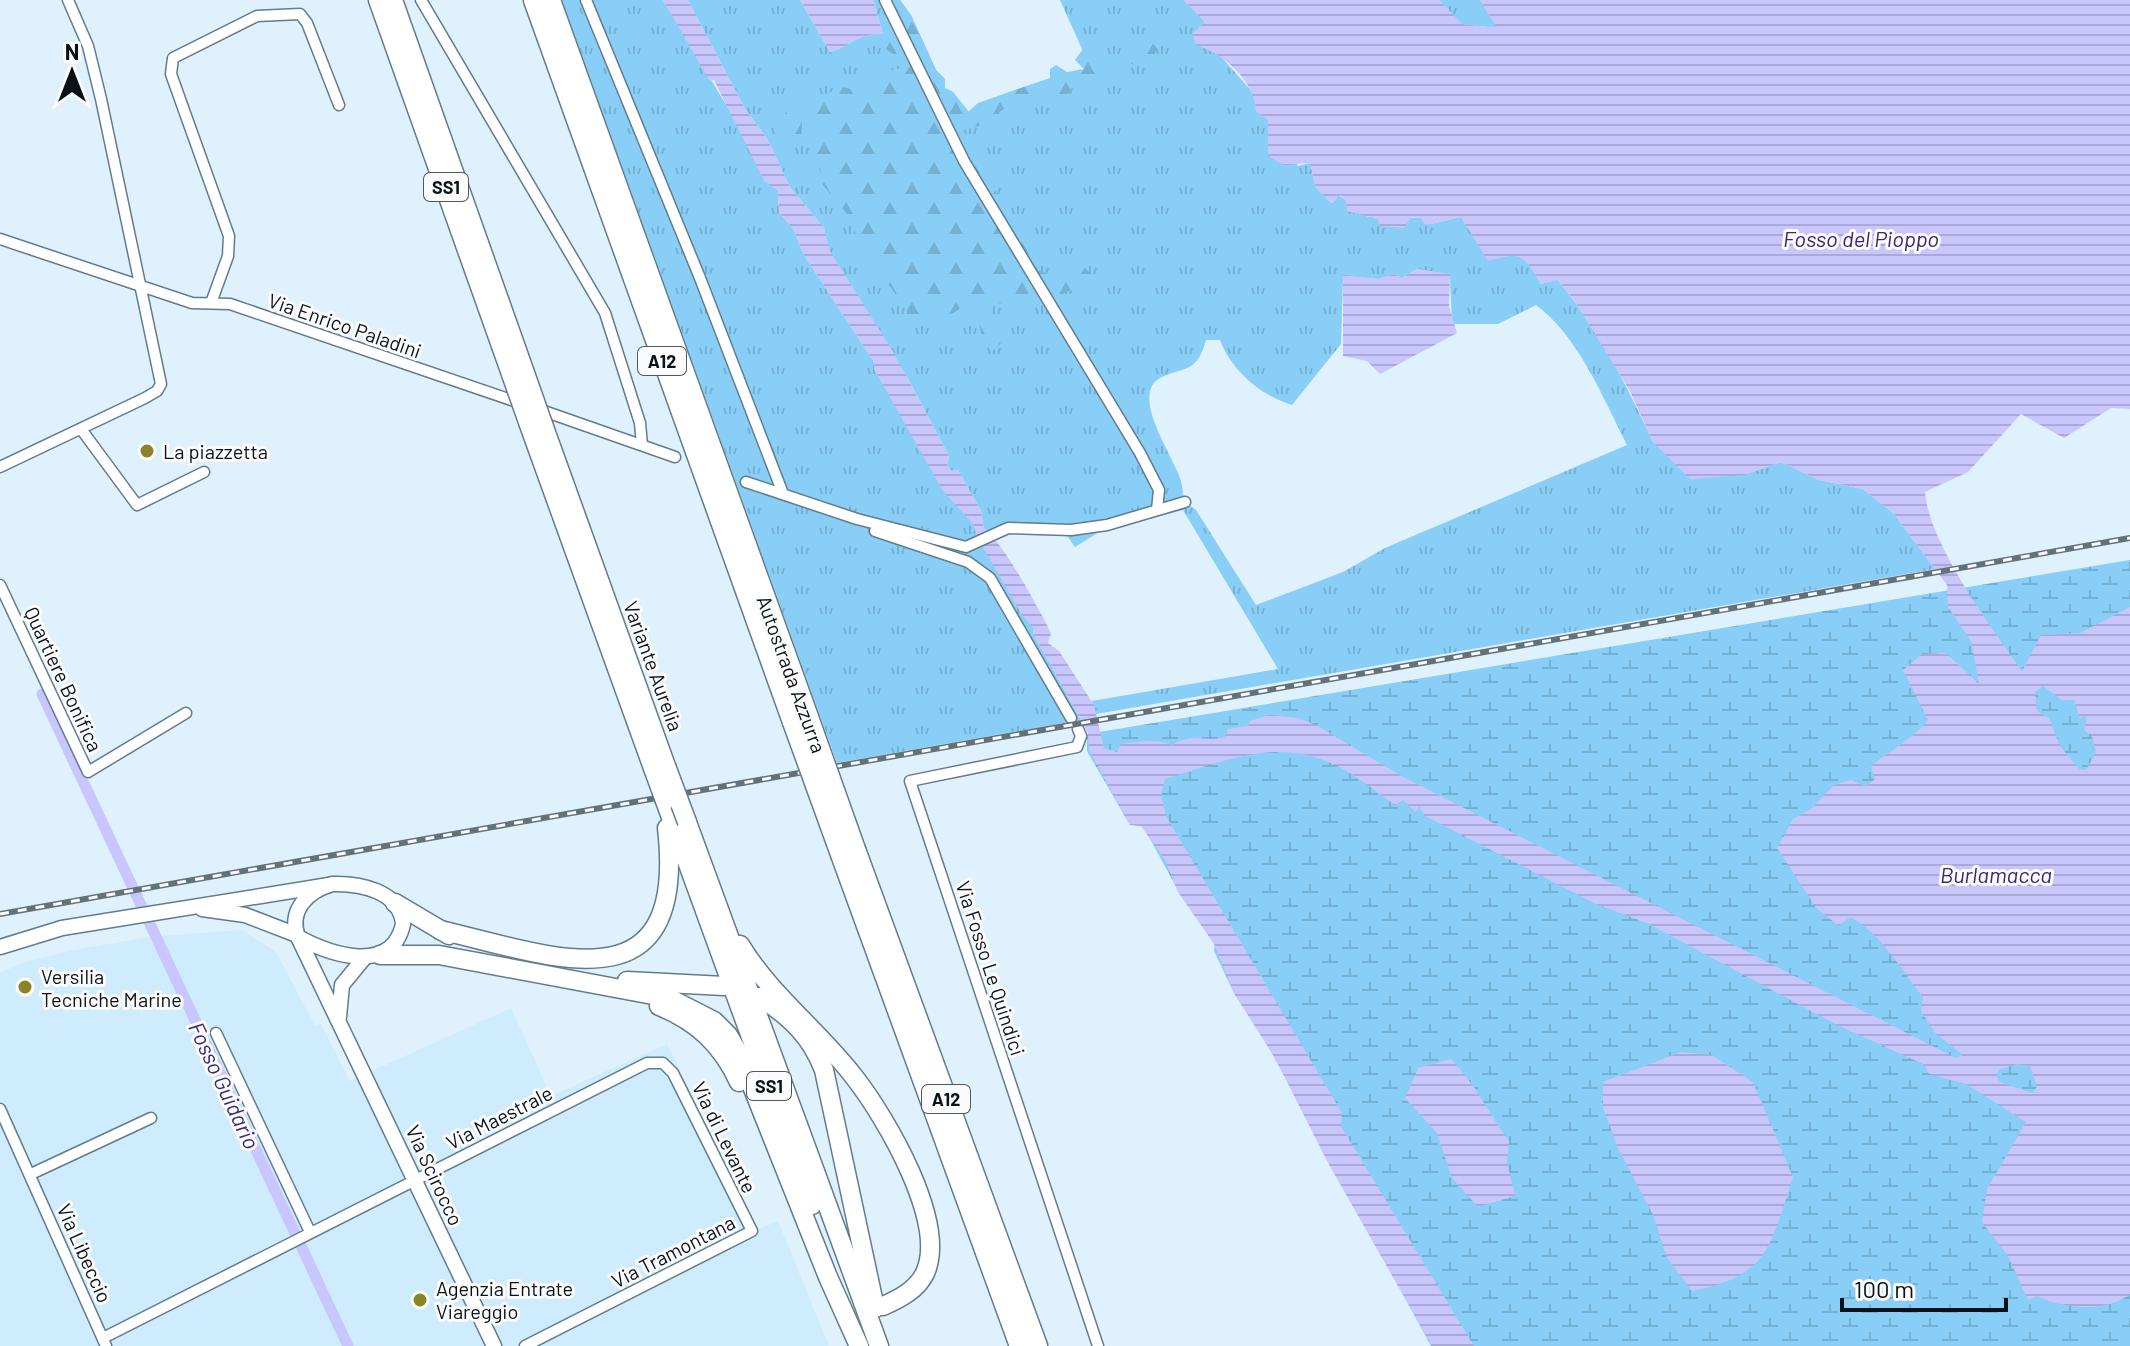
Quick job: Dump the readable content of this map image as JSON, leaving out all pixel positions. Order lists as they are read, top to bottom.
{
  "streets": {
    "highway": [
      "SS1",
      "A12",
      "Variante Aurelia",
      "Autostrada Azzurra"
    ],
    "street": [
      "Via Enrico Paladini",
      "Quartiere Bonifica",
      "Via Fosso Le Quindici",
      "Via Maestrale",
      "Via di Levante",
      "Via Scirocco",
      "Via Tramontana",
      "Via Libeccio"
    ]
  },
  "crossings": [
    ["Via Maestrale", "Via di Levante"],
    ["Via Maestrale", "Via Scirocco"],
    ["Via Maestrale", "Via Libeccio"],
    ["Via di Levante", "Via Tramontana"]
  ],
  "water": ["Fosso del Pioppo", "Burlamacca", "Fosso Guidario"],
  "places": ["La piazzetta", "Versilia Tecniche Marine", "Agenzia Entrate Viareggio"],
  "scale_bar": "100 m",
  "north": "top"
}
